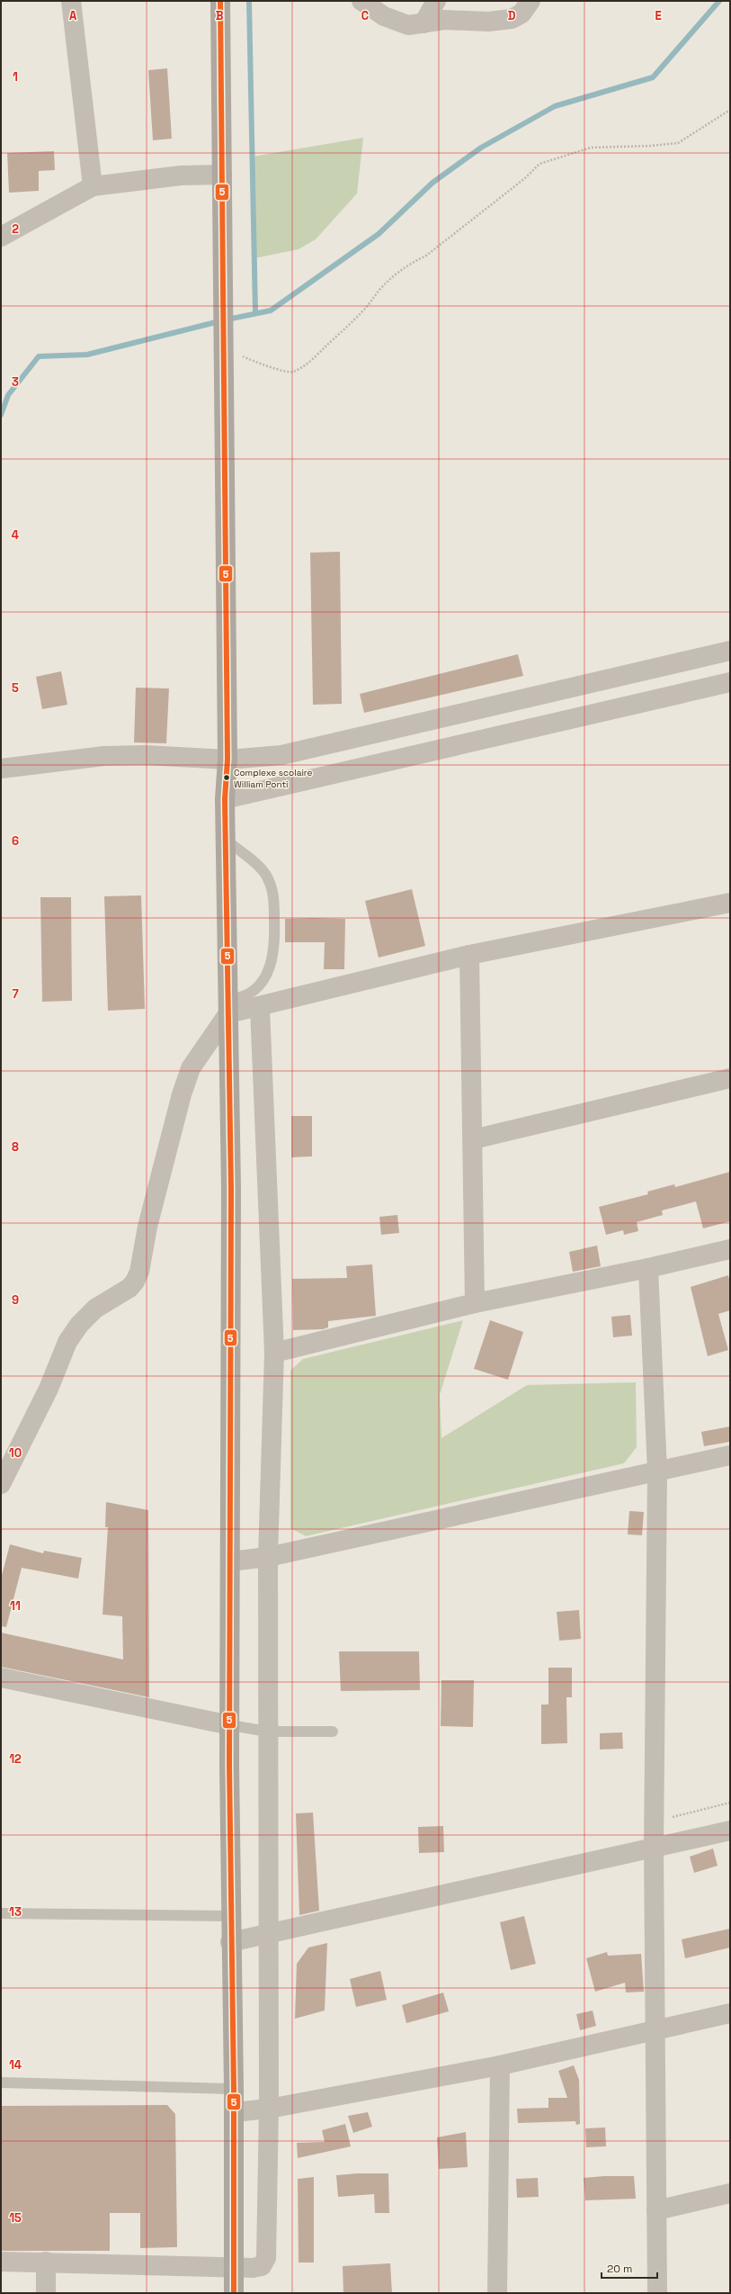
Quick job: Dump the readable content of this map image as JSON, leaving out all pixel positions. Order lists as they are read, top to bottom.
{
  "places": ["Complexe scolaire William Ponti"],
  "lines": ["transit line 5"],
  "scale_bar": "20 m",
  "grid": {
    "columns": [
      "A",
      "B",
      "C",
      "D",
      "E"
    ],
    "rows": [
      "1",
      "2",
      "3",
      "4",
      "5",
      "6",
      "7",
      "8",
      "9",
      "10",
      "11",
      "12",
      "13",
      "14",
      "15"
    ]
  }
}
